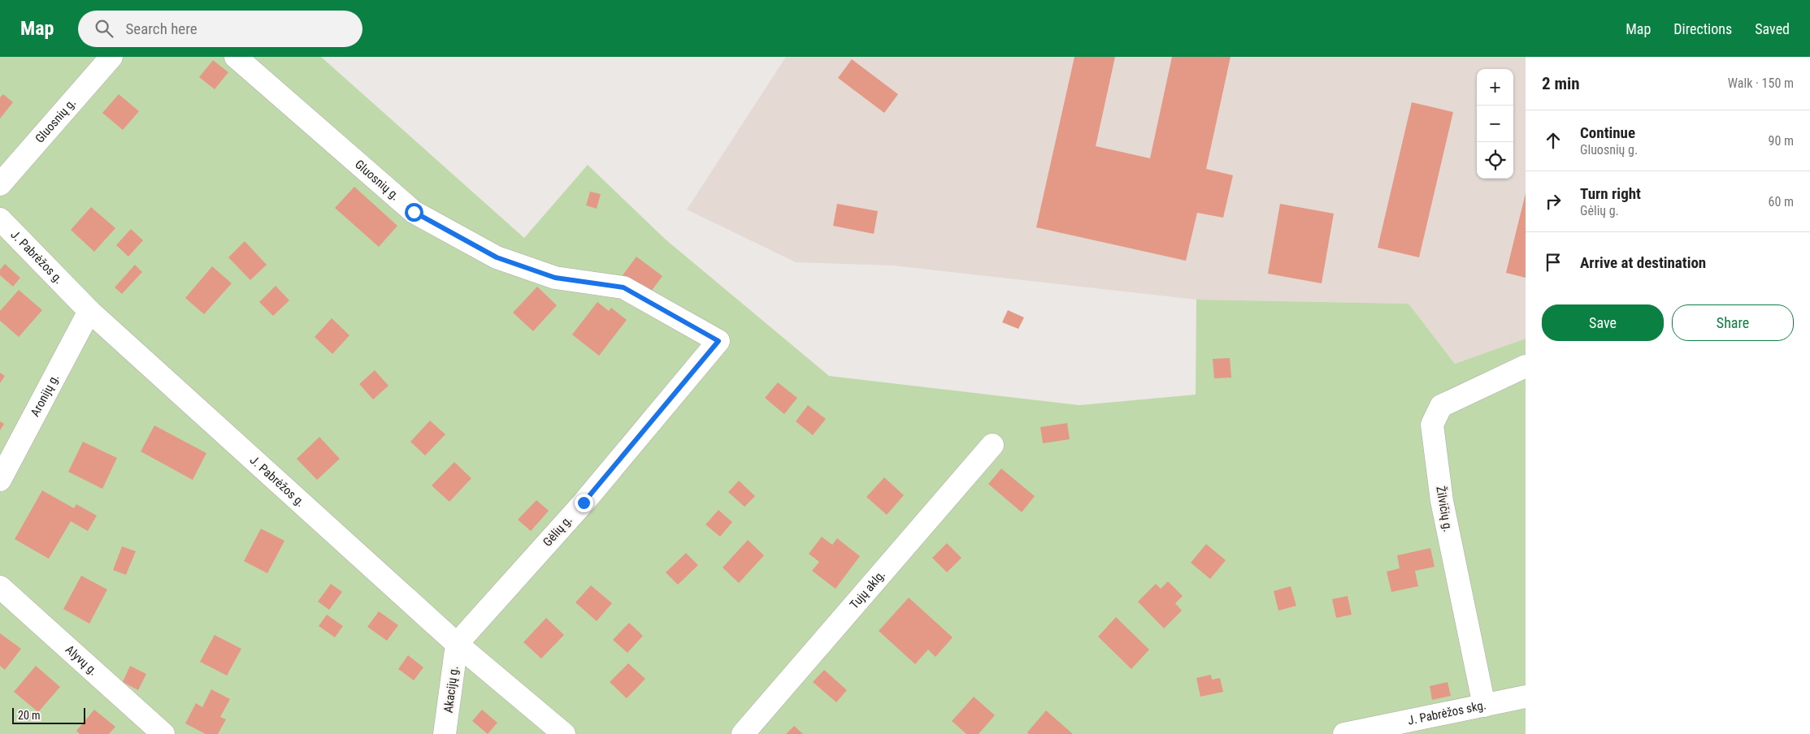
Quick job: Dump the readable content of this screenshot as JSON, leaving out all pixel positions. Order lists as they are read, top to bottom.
{
  "streets": {
    "street": [
      "Gluosnių g.",
      "J. Pabrėžos g.",
      "Aronijų g.",
      "Žilvičių g.",
      "Gėlių g.",
      "Tujų aklg.",
      "Alyvų g.",
      "Akacijų g.",
      "J. Pabrėžos skg."
    ]
  },
  "crossings": [
    ["Gluosnių g.", "Gėlių g."],
    ["J. Pabrėžos g.", "Aronijų g."],
    ["J. Pabrėžos g.", "Gėlių g."],
    ["J. Pabrėžos g.", "Akacijų g."],
    ["Žilvičių g.", "J. Pabrėžos skg."],
    ["Gėlių g.", "Akacijų g."]
  ],
  "scale_bar": "20 m",
  "page": {
    "header": "Map",
    "search": "Search here",
    "nav": ["Map", "Directions", "Saved"],
    "heading": ["2 min", "Walk · 150 m"],
    "map_buttons": ["+", "−"],
    "list": [
      ["Continue", "Gluosnių g.", "90 m"],
      ["Turn right", "Gėlių g.", "60 m"],
      "Arrive at destination"
    ],
    "buttons": ["Save", "Share"],
    "scale": "20 m"
  }
}
